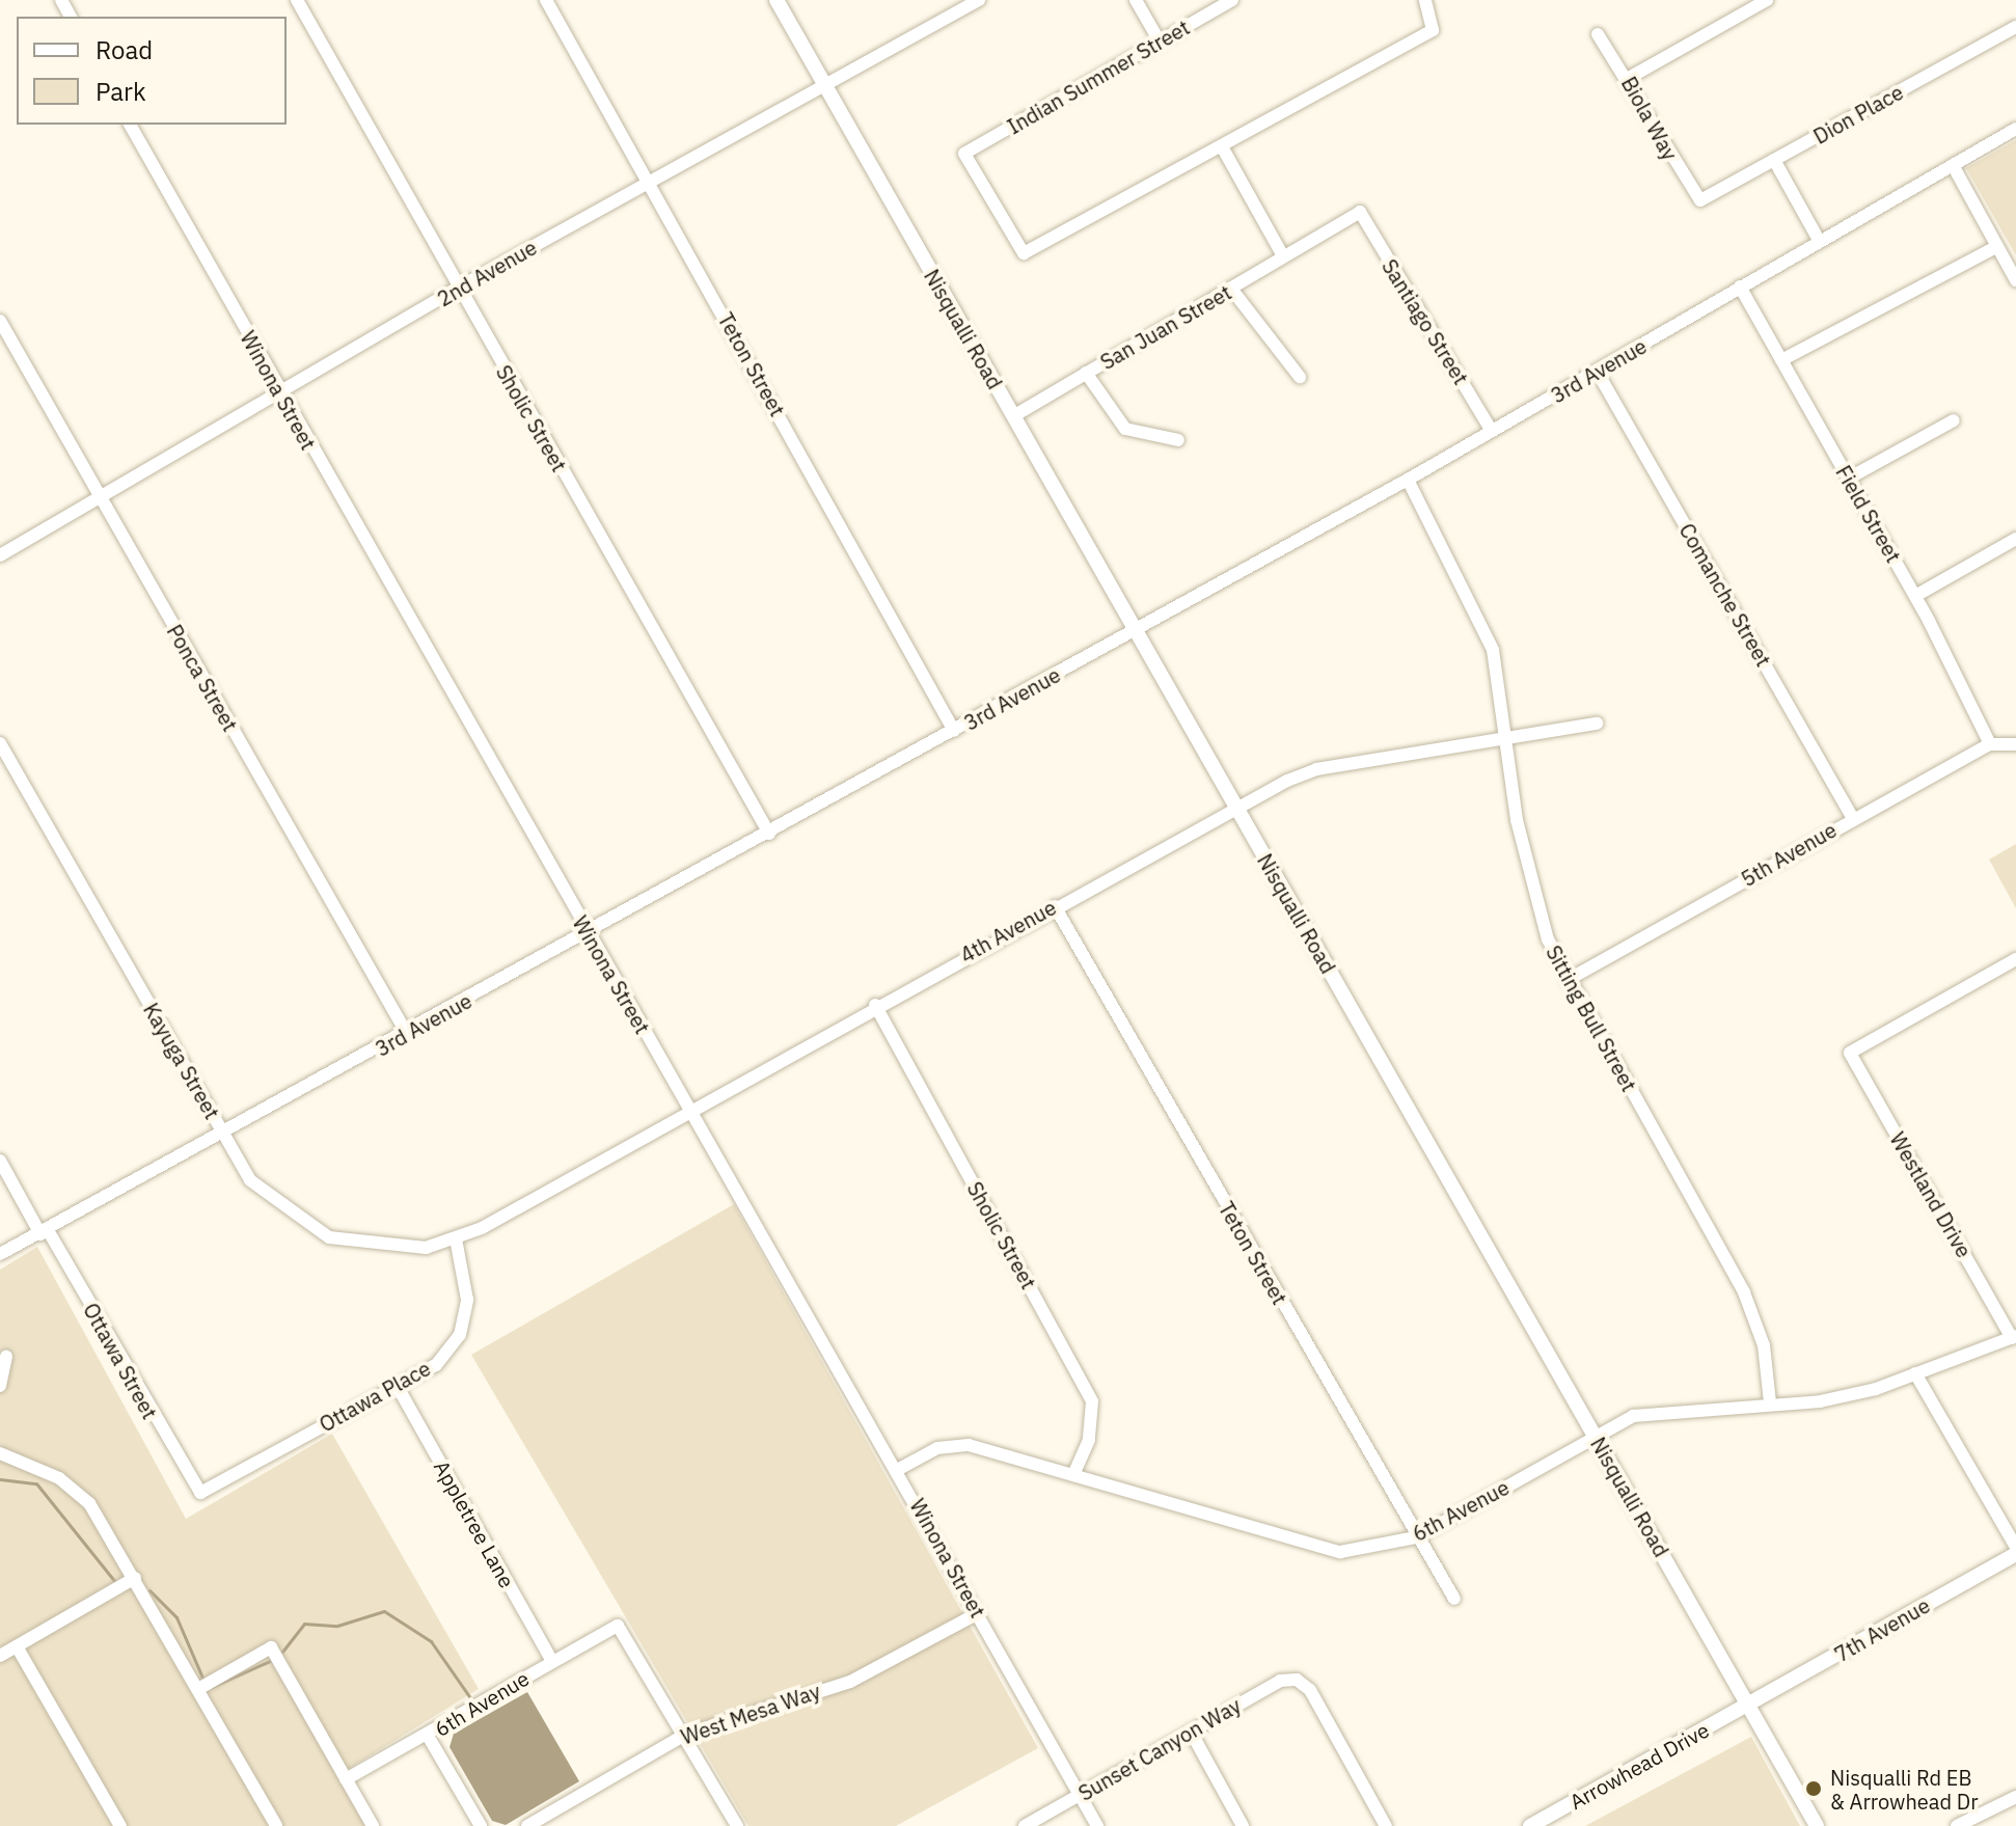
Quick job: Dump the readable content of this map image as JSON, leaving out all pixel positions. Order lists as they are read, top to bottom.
{
  "streets": {
    "main road": ["Nisqualli Road", "7th Avenue", "Arrowhead Drive"],
    "street": [
      "Indian Summer Street",
      "Dion Place",
      "Biola Way",
      "2nd Avenue",
      "Santiago Street",
      "San Juan Street",
      "Teton Street",
      "3rd Avenue",
      "Winona Street",
      "Sholic Street",
      "Field Street",
      "Comanche Street",
      "Ponca Street",
      "5th Avenue",
      "4th Avenue",
      "Sitting Bull Street",
      "Kayuga Street",
      "Westland Drive",
      "Ottawa Street",
      "Ottawa Place",
      "6th Avenue",
      "Appletree Lane",
      "West Mesa Way",
      "Sunset Canyon Way"
    ]
  },
  "crossings": [
    ["Dion Place", "Biola Way"],
    ["2nd Avenue", "Nisqualli Road"],
    ["2nd Avenue", "Teton Street"],
    ["2nd Avenue", "Winona Street"],
    ["2nd Avenue", "Sholic Street"],
    ["2nd Avenue", "Ponca Street"],
    ["Santiago Street", "San Juan Street"],
    ["Santiago Street", "3rd Avenue"],
    ["San Juan Street", "Nisqualli Road"],
    ["Nisqualli Road", "3rd Avenue"],
    ["Nisqualli Road", "4th Avenue"],
    ["Nisqualli Road", "6th Avenue"],
    ["Nisqualli Road", "7th Avenue"],
    ["Nisqualli Road", "Arrowhead Drive"],
    ["Teton Street", "3rd Avenue"],
    ["Teton Street", "4th Avenue"],
    ["Teton Street", "6th Avenue"],
    ["3rd Avenue", "Winona Street"],
    ["3rd Avenue", "Sholic Street"],
    ["3rd Avenue", "Field Street"],
    ["3rd Avenue", "Comanche Street"],
    ["3rd Avenue", "Ponca Street"],
    ["3rd Avenue", "Sitting Bull Street"],
    ["3rd Avenue", "Kayuga Street"],
    ["3rd Avenue", "Ottawa Street"],
    ["Winona Street", "4th Avenue"],
    ["Winona Street", "6th Avenue"],
    ["Winona Street", "West Mesa Way"],
    ["Winona Street", "Sunset Canyon Way"],
    ["Sholic Street", "4th Avenue"],
    ["Sholic Street", "6th Avenue"],
    ["Field Street", "5th Avenue"],
    ["Comanche Street", "5th Avenue"],
    ["5th Avenue", "Sitting Bull Street"],
    ["4th Avenue", "Sitting Bull Street"],
    ["4th Avenue", "Kayuga Street"],
    ["4th Avenue", "Ottawa Place"],
    ["Sitting Bull Street", "6th Avenue"],
    ["Kayuga Street", "Ottawa Place"],
    ["Westland Drive", "6th Avenue"],
    ["Ottawa Street", "Ottawa Place"],
    ["Ottawa Place", "Appletree Lane"],
    ["6th Avenue", "Appletree Lane"],
    ["6th Avenue", "West Mesa Way"],
    ["7th Avenue", "Arrowhead Drive"]
  ],
  "places": ["Nisqualli Rd EB & Arrowhead Dr"],
  "legend": ["Road", "Park"]
}
